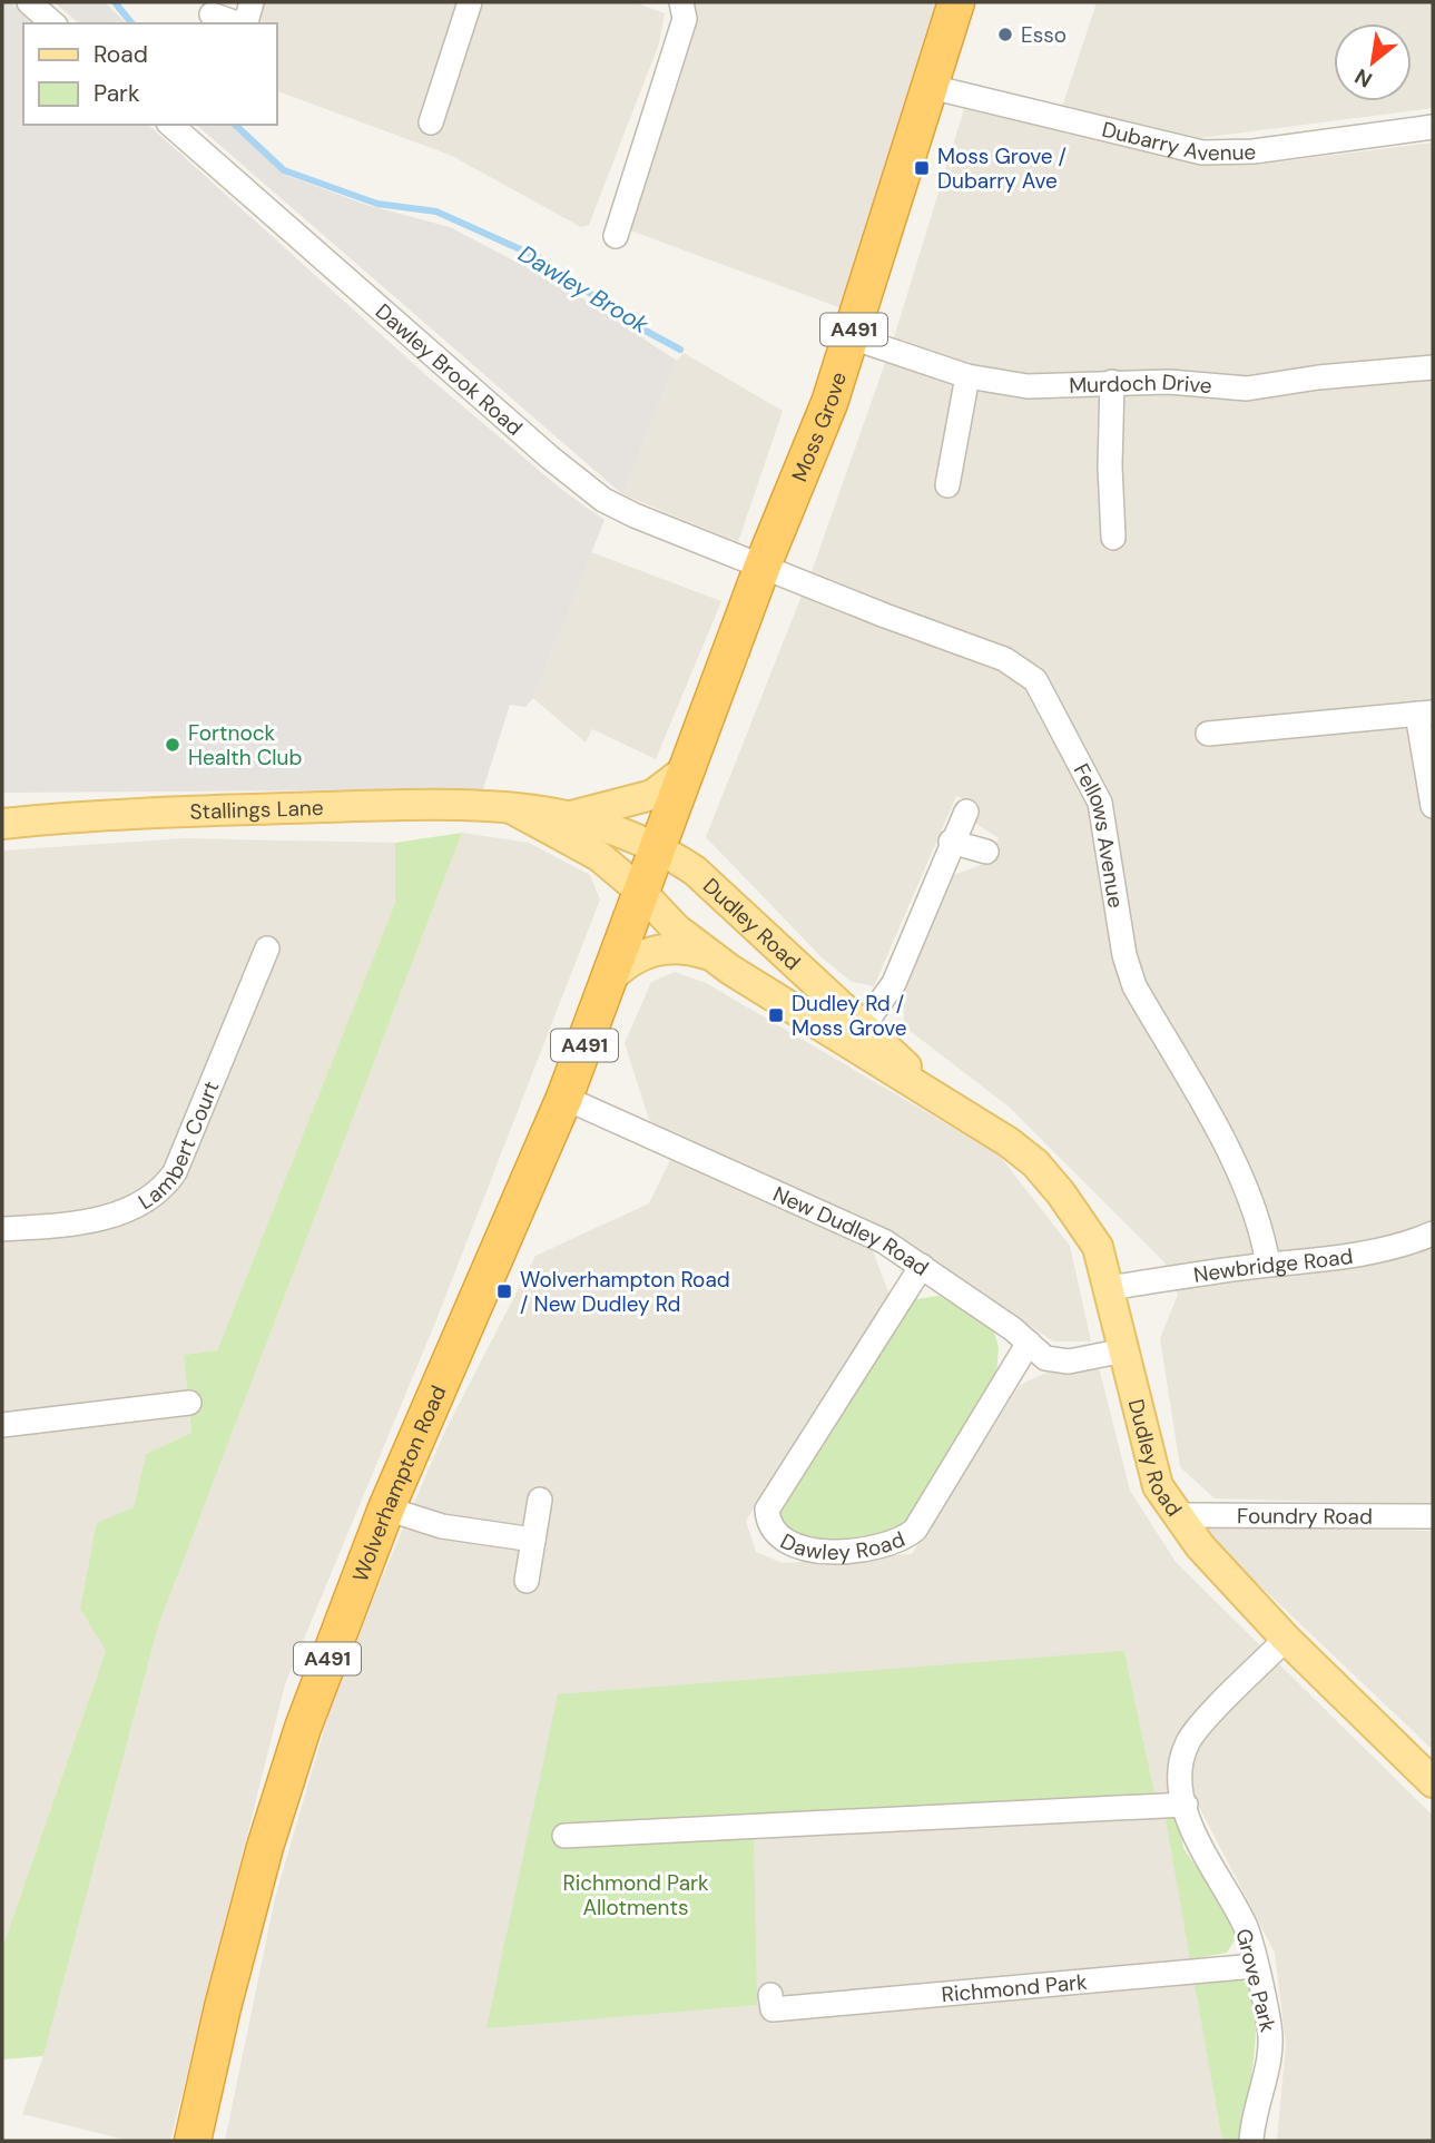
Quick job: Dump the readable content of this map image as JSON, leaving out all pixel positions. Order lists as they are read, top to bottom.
{
  "streets": {
    "highway": ["A491", "Moss Grove", "Wolverhampton Road"],
    "main road": ["Stallings Lane", "Dudley Road"],
    "street": [
      "Dubarry Avenue",
      "Dawley Brook Road",
      "Murdoch Drive",
      "Fellows Avenue",
      "Lambert Court",
      "New Dudley Road",
      "Newbridge Road",
      "Foundry Road",
      "Dawley Road",
      "Grove Park",
      "Richmond Park"
    ]
  },
  "crossings": [
    ["Dubarry Avenue", "Moss Grove"],
    ["Dawley Brook Road", "Moss Grove"],
    ["Dawley Brook Road", "Fellows Avenue"],
    ["Murdoch Drive", "Moss Grove"],
    ["Moss Grove", "Stallings Lane"],
    ["Moss Grove", "Fellows Avenue"],
    ["Moss Grove", "Dudley Road"],
    ["Moss Grove", "Wolverhampton Road"],
    ["Stallings Lane", "Dudley Road"],
    ["Stallings Lane", "Wolverhampton Road"],
    ["Fellows Avenue", "Newbridge Road"],
    ["Dudley Road", "New Dudley Road"],
    ["Dudley Road", "Newbridge Road"],
    ["Dudley Road", "Wolverhampton Road"],
    ["Dudley Road", "Foundry Road"],
    ["Dudley Road", "Grove Park"],
    ["New Dudley Road", "Wolverhampton Road"],
    ["New Dudley Road", "Dawley Road"],
    ["Grove Park", "Richmond Park"]
  ],
  "water": ["Dawley Brook"],
  "parks": ["Richmond Park Allotments"],
  "places": {
    "other": ["Esso", "Fortnock Health Club"],
    "transit": ["Moss Grove / Dubarry Ave", "Dudley Rd / Moss Grove", "Wolverhampton Road / New Dudley Rd"]
  },
  "legend": ["Road", "Park"],
  "north": "bottom left"
}
